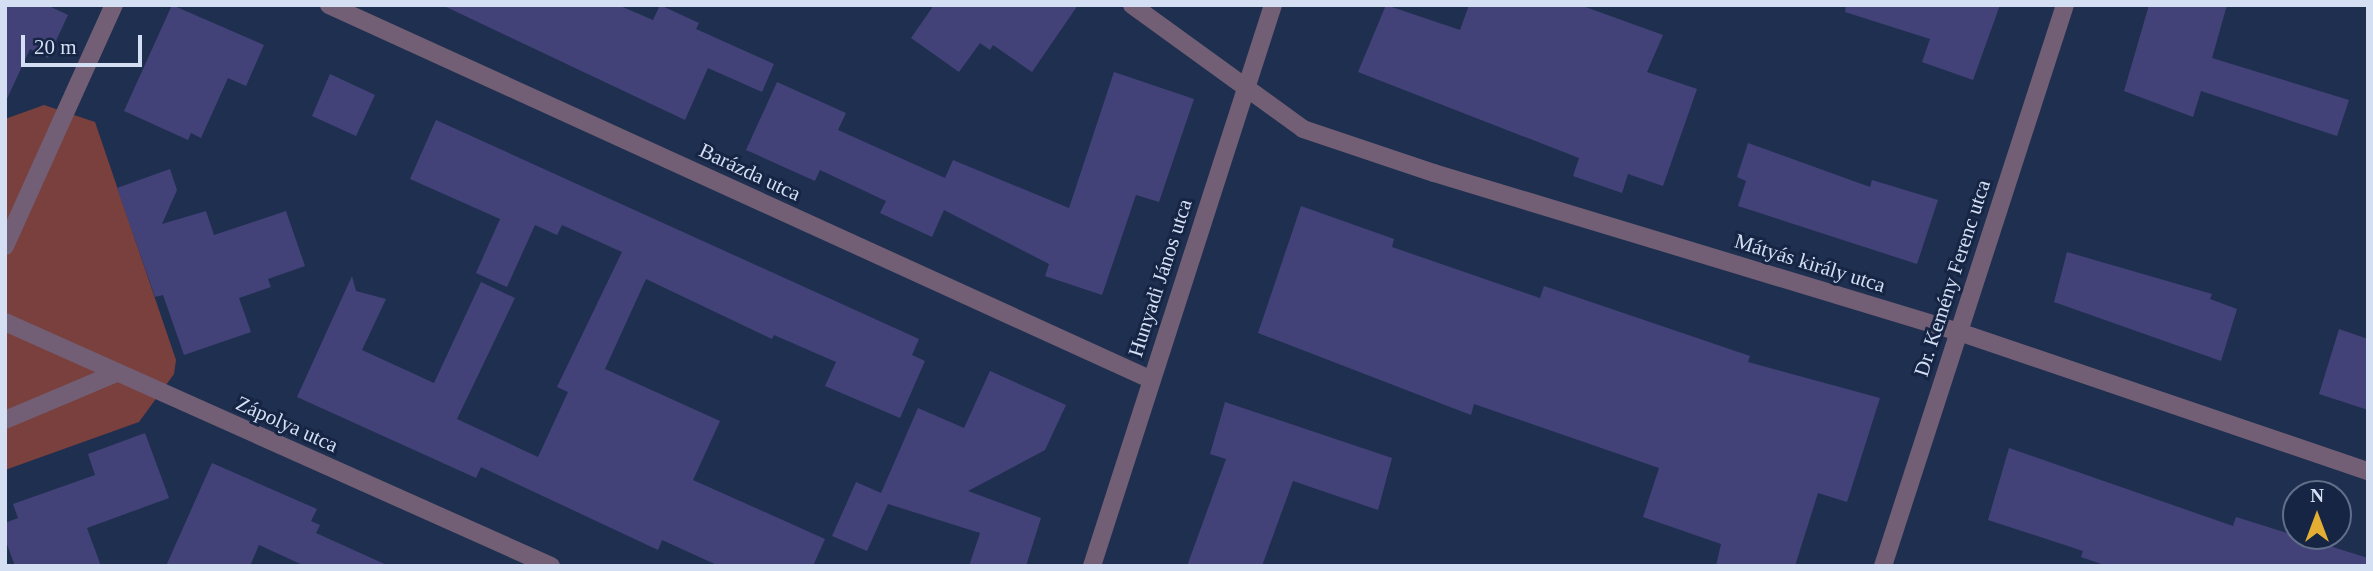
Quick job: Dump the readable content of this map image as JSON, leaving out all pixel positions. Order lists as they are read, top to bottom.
{
  "streets": {
    "street": [
      "Barázda utca",
      "Mátyás király utca",
      "Hunyadi János utca",
      "Dr. Kemény Ferenc utca",
      "Zápolya utca"
    ]
  },
  "crossings": [
    ["Barázda utca", "Hunyadi János utca"],
    ["Mátyás király utca", "Hunyadi János utca"],
    ["Mátyás király utca", "Dr. Kemény Ferenc utca"]
  ],
  "scale_bar": "20 m",
  "north": "top"
}
